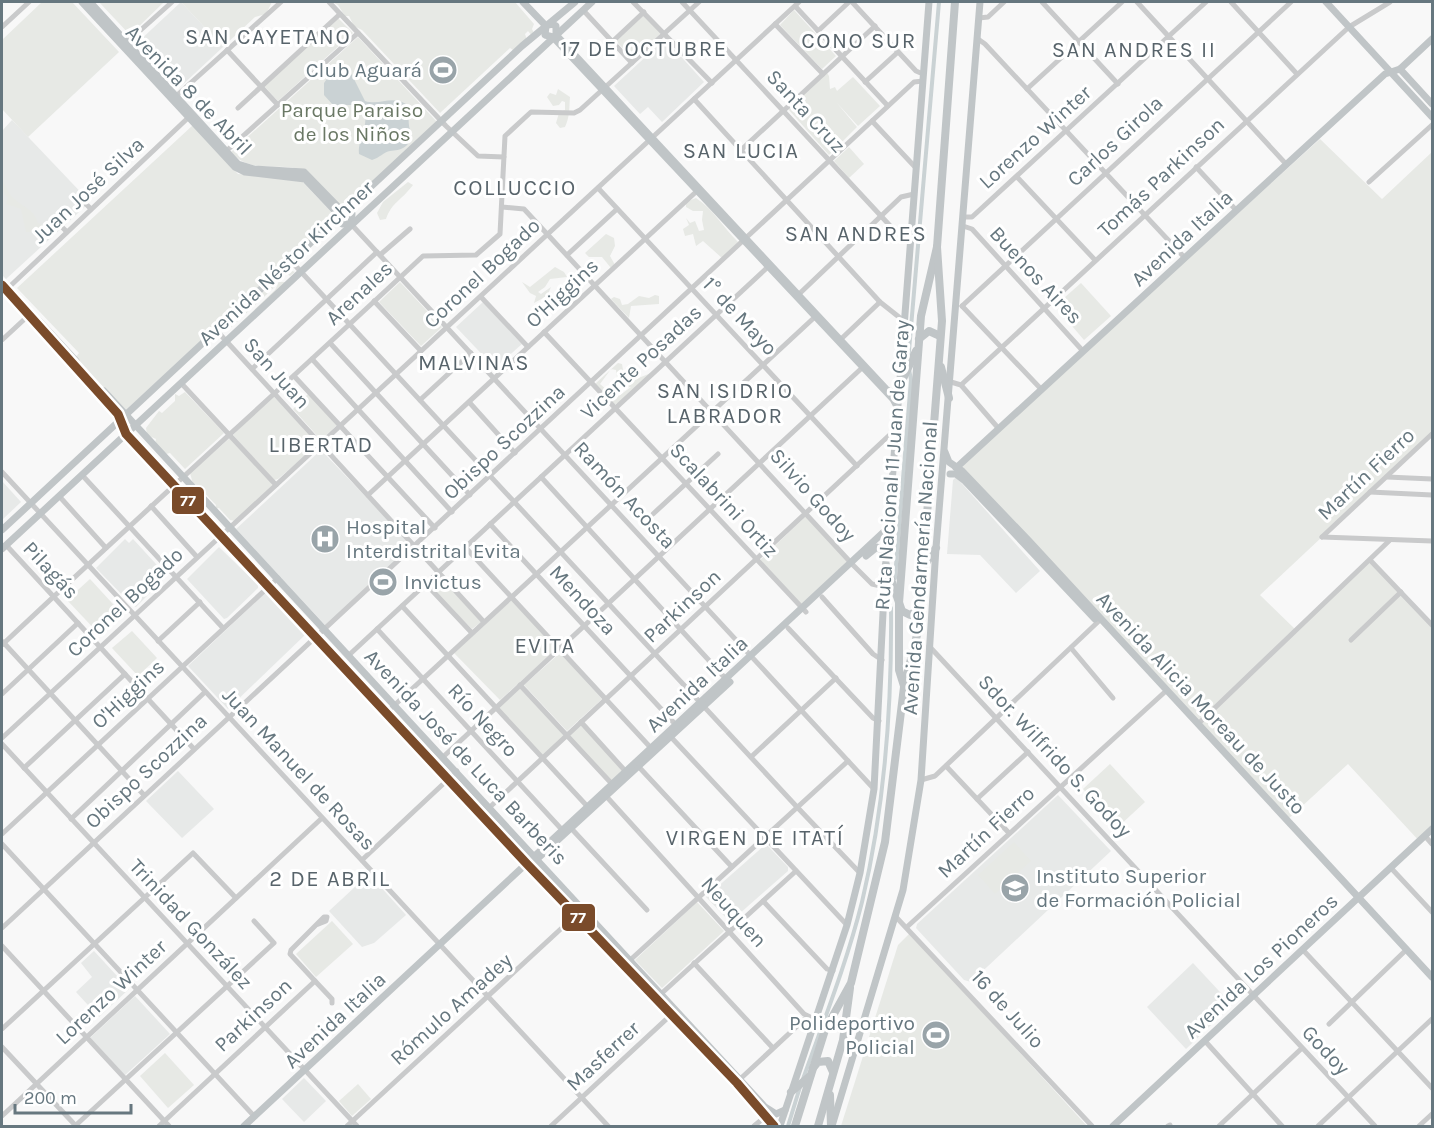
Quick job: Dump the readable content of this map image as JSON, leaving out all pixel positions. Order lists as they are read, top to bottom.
{
  "streets": {
    "highway": ["Ruta Nacional 11 Juan de Garay"],
    "main road": [
      "Avenida 8 de Abril",
      "Avenida Italia",
      "Avenida Néstor Kirchner",
      "Avenida Gendarmería Nacional",
      "Avenida Alicia Moreau de Justo",
      "Avenida José de Luca Barberis",
      "Avenida Los Pioneros"
    ],
    "street": [
      "Santa Cruz",
      "Lorenzo Winter",
      "Carlos Girola",
      "Tomás Parkinson",
      "Juan José Silva",
      "Coronel Bogado",
      "Buenos Aires",
      "Arenales",
      "O'Higgins",
      "1° de Mayo",
      "Vicente Posadas",
      "San Juan",
      "Obispo Scozzina",
      "Martín Fierro",
      "Ramón Acosta",
      "Silvio Godoy",
      "Scalabrini Ortiz",
      "Pilagás",
      "Mendoza",
      "Parkinson",
      "Río Negro",
      "Sdor. Wilfrido S. Godoy",
      "Juan Manuel de Rosas",
      "Neuquen",
      "Trinidad González",
      "Rómulo Amadey",
      "16 de Julio",
      "Godoy",
      "Masferrer"
    ]
  },
  "crossings": [
    ["Avenida 8 de Abril", "Juan José Silva"],
    ["Avenida 8 de Abril", "Avenida Néstor Kirchner"],
    ["Avenida 8 de Abril", "Ramón Acosta"],
    ["Santa Cruz", "Coronel Bogado"],
    ["Santa Cruz", "Arenales"],
    ["Santa Cruz", "Obispo Scozzina"],
    ["Santa Cruz", "Avenida Gendarmería Nacional"],
    ["Lorenzo Winter", "Avenida Gendarmería Nacional"],
    ["Lorenzo Winter", "Juan Manuel de Rosas"],
    ["Lorenzo Winter", "Trinidad González"],
    ["Carlos Girola", "Buenos Aires"],
    ["Carlos Girola", "Avenida Gendarmería Nacional"],
    ["Tomás Parkinson", "Buenos Aires"],
    ["Juan José Silva", "Avenida José de Luca Barberis"],
    ["Avenida Italia", "Buenos Aires"],
    ["Avenida Italia", "Ramón Acosta"],
    ["Avenida Italia", "Silvio Godoy"],
    ["Avenida Italia", "Scalabrini Ortiz"],
    ["Avenida Italia", "Avenida Gendarmería Nacional"],
    ["Avenida Italia", "Mendoza"],
    ["Avenida Italia", "Avenida Alicia Moreau de Justo"],
    ["Avenida Italia", "Río Negro"],
    ["Avenida Italia", "Avenida José de Luca Barberis"],
    ["Avenida Italia", "Juan Manuel de Rosas"],
    ["Avenida Italia", "Neuquen"],
    ["Avenida Italia", "Trinidad González"],
    ["Avenida Néstor Kirchner", "San Juan"],
    ["Avenida Néstor Kirchner", "Ramón Acosta"],
    ["Avenida Néstor Kirchner", "Pilagás"],
    ["Avenida Néstor Kirchner", "Avenida José de Luca Barberis"],
    ["Avenida Néstor Kirchner", "Juan Manuel de Rosas"],
    ["Coronel Bogado", "1° de Mayo"],
    ["Coronel Bogado", "San Juan"],
    ["Coronel Bogado", "Ramón Acosta"],
    ["Coronel Bogado", "Silvio Godoy"],
    ["Coronel Bogado", "Pilagás"],
    ["Coronel Bogado", "Avenida José de Luca Barberis"],
    ["Coronel Bogado", "Juan Manuel de Rosas"],
    ["Buenos Aires", "Avenida Gendarmería Nacional"],
    ["Arenales", "San Juan"],
    ["Arenales", "Ramón Acosta"],
    ["Arenales", "Silvio Godoy"],
    ["Arenales", "Pilagás"],
    ["Arenales", "Avenida José de Luca Barberis"],
    ["Arenales", "Juan Manuel de Rosas"],
    ["O'Higgins", "1° de Mayo"],
    ["O'Higgins", "San Juan"],
    ["O'Higgins", "Ramón Acosta"],
    ["O'Higgins", "Silvio Godoy"],
    ["O'Higgins", "Scalabrini Ortiz"],
    ["O'Higgins", "Pilagás"],
    ["O'Higgins", "Avenida José de Luca Barberis"],
    ["O'Higgins", "Juan Manuel de Rosas"],
    ["O'Higgins", "Trinidad González"],
    ["1° de Mayo", "Vicente Posadas"],
    ["1° de Mayo", "Obispo Scozzina"],
    ["1° de Mayo", "Parkinson"],
    ["Vicente Posadas", "San Juan"],
    ["Vicente Posadas", "Ramón Acosta"],
    ["Vicente Posadas", "Silvio Godoy"],
    ["Vicente Posadas", "Scalabrini Ortiz"],
    ["Vicente Posadas", "Mendoza"],
    ["Vicente Posadas", "Río Negro"],
    ["Vicente Posadas", "Avenida José de Luca Barberis"],
    ["San Juan", "Obispo Scozzina"],
    ["Obispo Scozzina", "Ramón Acosta"],
    ["Obispo Scozzina", "Silvio Godoy"],
    ["Obispo Scozzina", "Scalabrini Ortiz"],
    ["Obispo Scozzina", "Avenida Gendarmería Nacional"],
    ["Obispo Scozzina", "Pilagás"],
    ["Obispo Scozzina", "Avenida José de Luca Barberis"],
    ["Obispo Scozzina", "Juan Manuel de Rosas"],
    ["Obispo Scozzina", "Trinidad González"],
    ["Martín Fierro", "Avenida Alicia Moreau de Justo"],
    ["Martín Fierro", "Sdor. Wilfrido S. Godoy"],
    ["Martín Fierro", "16 de Julio"],
    ["Ramón Acosta", "Avenida Gendarmería Nacional"],
    ["Ramón Acosta", "Parkinson"],
    ["Silvio Godoy", "Avenida Gendarmería Nacional"],
    ["Silvio Godoy", "Parkinson"],
    ["Scalabrini Ortiz", "Parkinson"],
    ["Avenida Gendarmería Nacional", "Parkinson"],
    ["Avenida Gendarmería Nacional", "Avenida Alicia Moreau de Justo"],
    ["Avenida Gendarmería Nacional", "Sdor. Wilfrido S. Godoy"],
    ["Avenida Gendarmería Nacional", "Avenida José de Luca Barberis"],
    ["Avenida Gendarmería Nacional", "Neuquen"],
    ["Avenida Gendarmería Nacional", "16 de Julio"],
    ["Mendoza", "Parkinson"],
    ["Parkinson", "Río Negro"],
    ["Parkinson", "Avenida José de Luca Barberis"],
    ["Parkinson", "Trinidad González"],
    ["Avenida Alicia Moreau de Justo", "Avenida Los Pioneros"],
    ["Sdor. Wilfrido S. Godoy", "Avenida Los Pioneros"],
    ["Sdor. Wilfrido S. Godoy", "Godoy"],
    ["Avenida José de Luca Barberis", "Rómulo Amadey"],
    ["Avenida José de Luca Barberis", "Masferrer"],
    ["Juan Manuel de Rosas", "Rómulo Amadey"],
    ["Juan Manuel de Rosas", "Masferrer"],
    ["Trinidad González", "Rómulo Amadey"],
    ["Avenida Los Pioneros", "Godoy"]
  ],
  "districts": [
    "SAN CAYETANO",
    "CONO SUR",
    "17 DE OCTUBRE",
    "SAN ANDRES II",
    "SAN LUCIA",
    "COLLUCCIO",
    "SAN ANDRES",
    "MALVINAS",
    "SAN ISIDRIO LABRADOR",
    "LIBERTAD",
    "EVITA",
    "VIRGEN DE ITATÍ",
    "2 DE ABRIL"
  ],
  "parks": ["Parque Paraiso de los Niños"],
  "places": {
    "sports": ["Club Aguará", "Invictus", "Polideportivo Policial"],
    "hospital": ["Hospital Interdistrital Evita"],
    "school or university": ["Instituto Superior de Formación Policial"]
  },
  "lines": ["transit line 77"],
  "scale_bar": "200 m"
}
